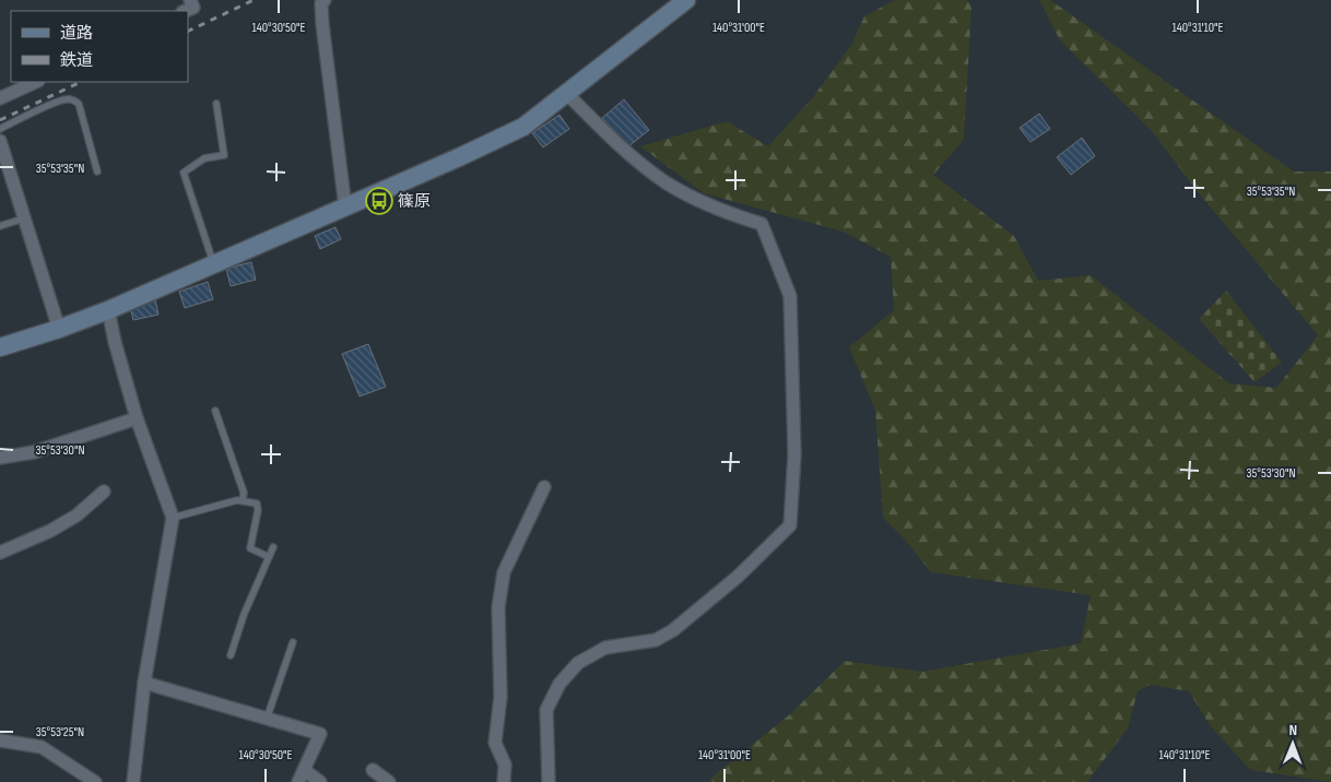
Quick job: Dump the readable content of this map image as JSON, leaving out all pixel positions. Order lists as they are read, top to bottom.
{
  "places": {
    "bus stop": ["篠原"]
  },
  "legend": ["道路", "鉄道"],
  "north": "top",
  "coordinates": [
    "140°30'50\"E",
    "140°31'00\"E",
    "140°31'10\"E",
    "35°53'35\"N",
    "35°53'30\"N",
    "35°53'25\"N"
  ]
}
